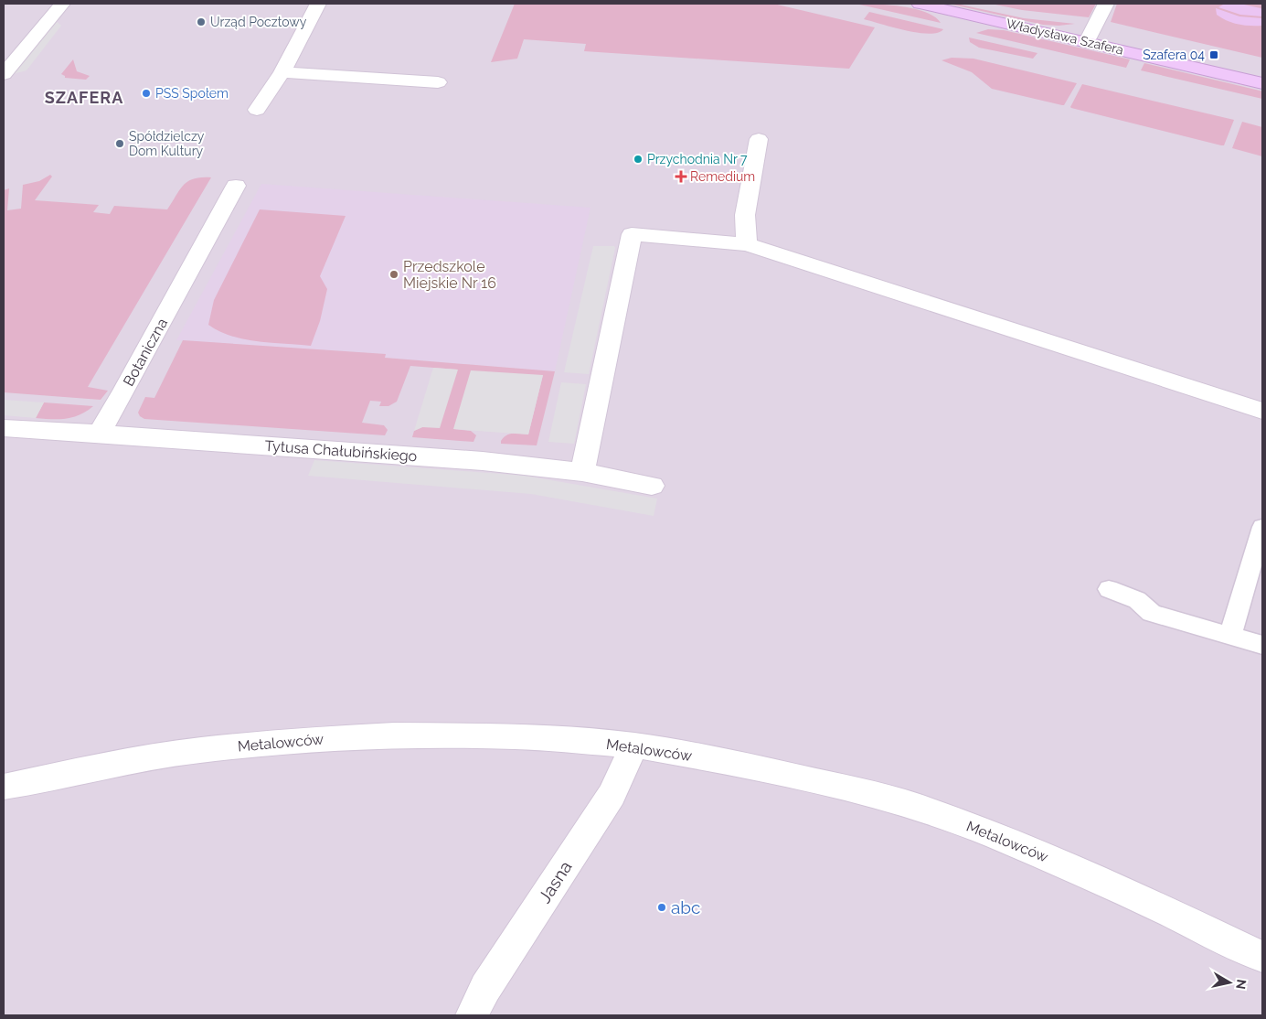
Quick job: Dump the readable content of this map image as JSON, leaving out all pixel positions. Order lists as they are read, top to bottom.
{
  "streets": {
    "street": [
      "Władysława Szafera",
      "Botaniczna",
      "Tytusa Chałubińskiego",
      "Metalowców",
      "Jasna"
    ]
  },
  "crossings": [
    ["Botaniczna", "Tytusa Chałubińskiego"],
    ["Metalowców", "Jasna"]
  ],
  "districts": ["SZAFERA"],
  "places": {
    "other": [
      "Urząd Pocztowy",
      "PSS Społem",
      "Spółdzielczy Dom Kultury",
      "Przychodnia Nr 7",
      "Przedszkole Miejskie Nr 16",
      "abc"
    ],
    "transit": ["Szafera 04"],
    "health": ["Remedium"]
  },
  "north": "right"
}
